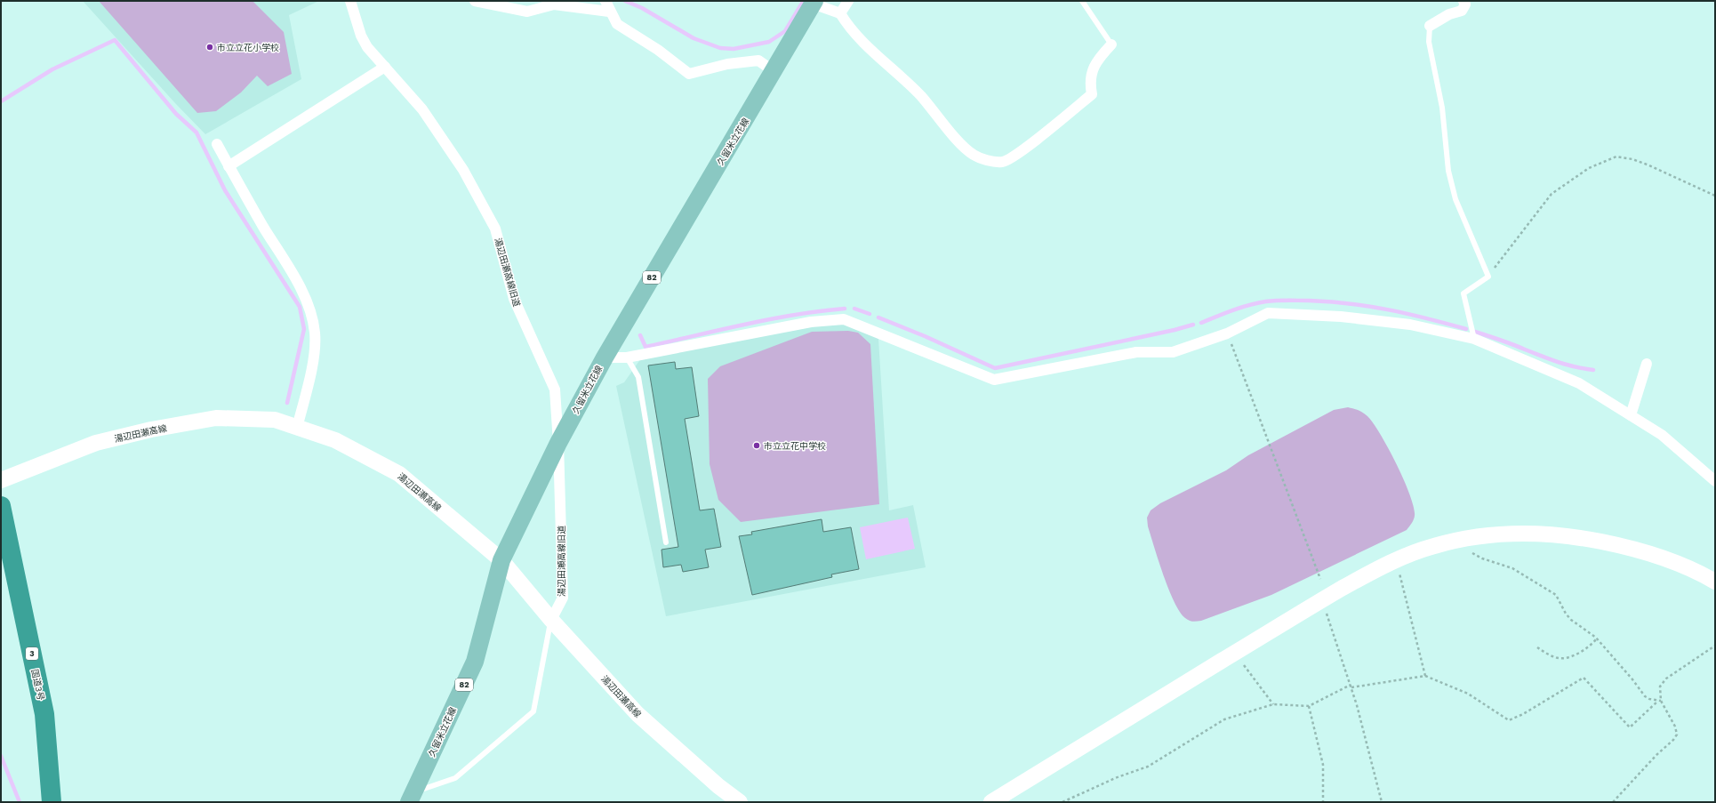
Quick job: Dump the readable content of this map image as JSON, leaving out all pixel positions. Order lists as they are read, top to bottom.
{
  "streets": {
    "highway": ["3", "国道3号"],
    "main road": ["久留米立花線", "82", "湯辺田瀬高線"],
    "street": ["湯辺田瀬高線旧道"]
  },
  "crossings": [
    ["久留米立花線", "湯辺田瀬高線旧道"],
    ["久留米立花線", "湯辺田瀬高線"],
    ["湯辺田瀬高線旧道", "湯辺田瀬高線"]
  ],
  "places": ["市立立花小学校", "市立立花中学校"]
}
